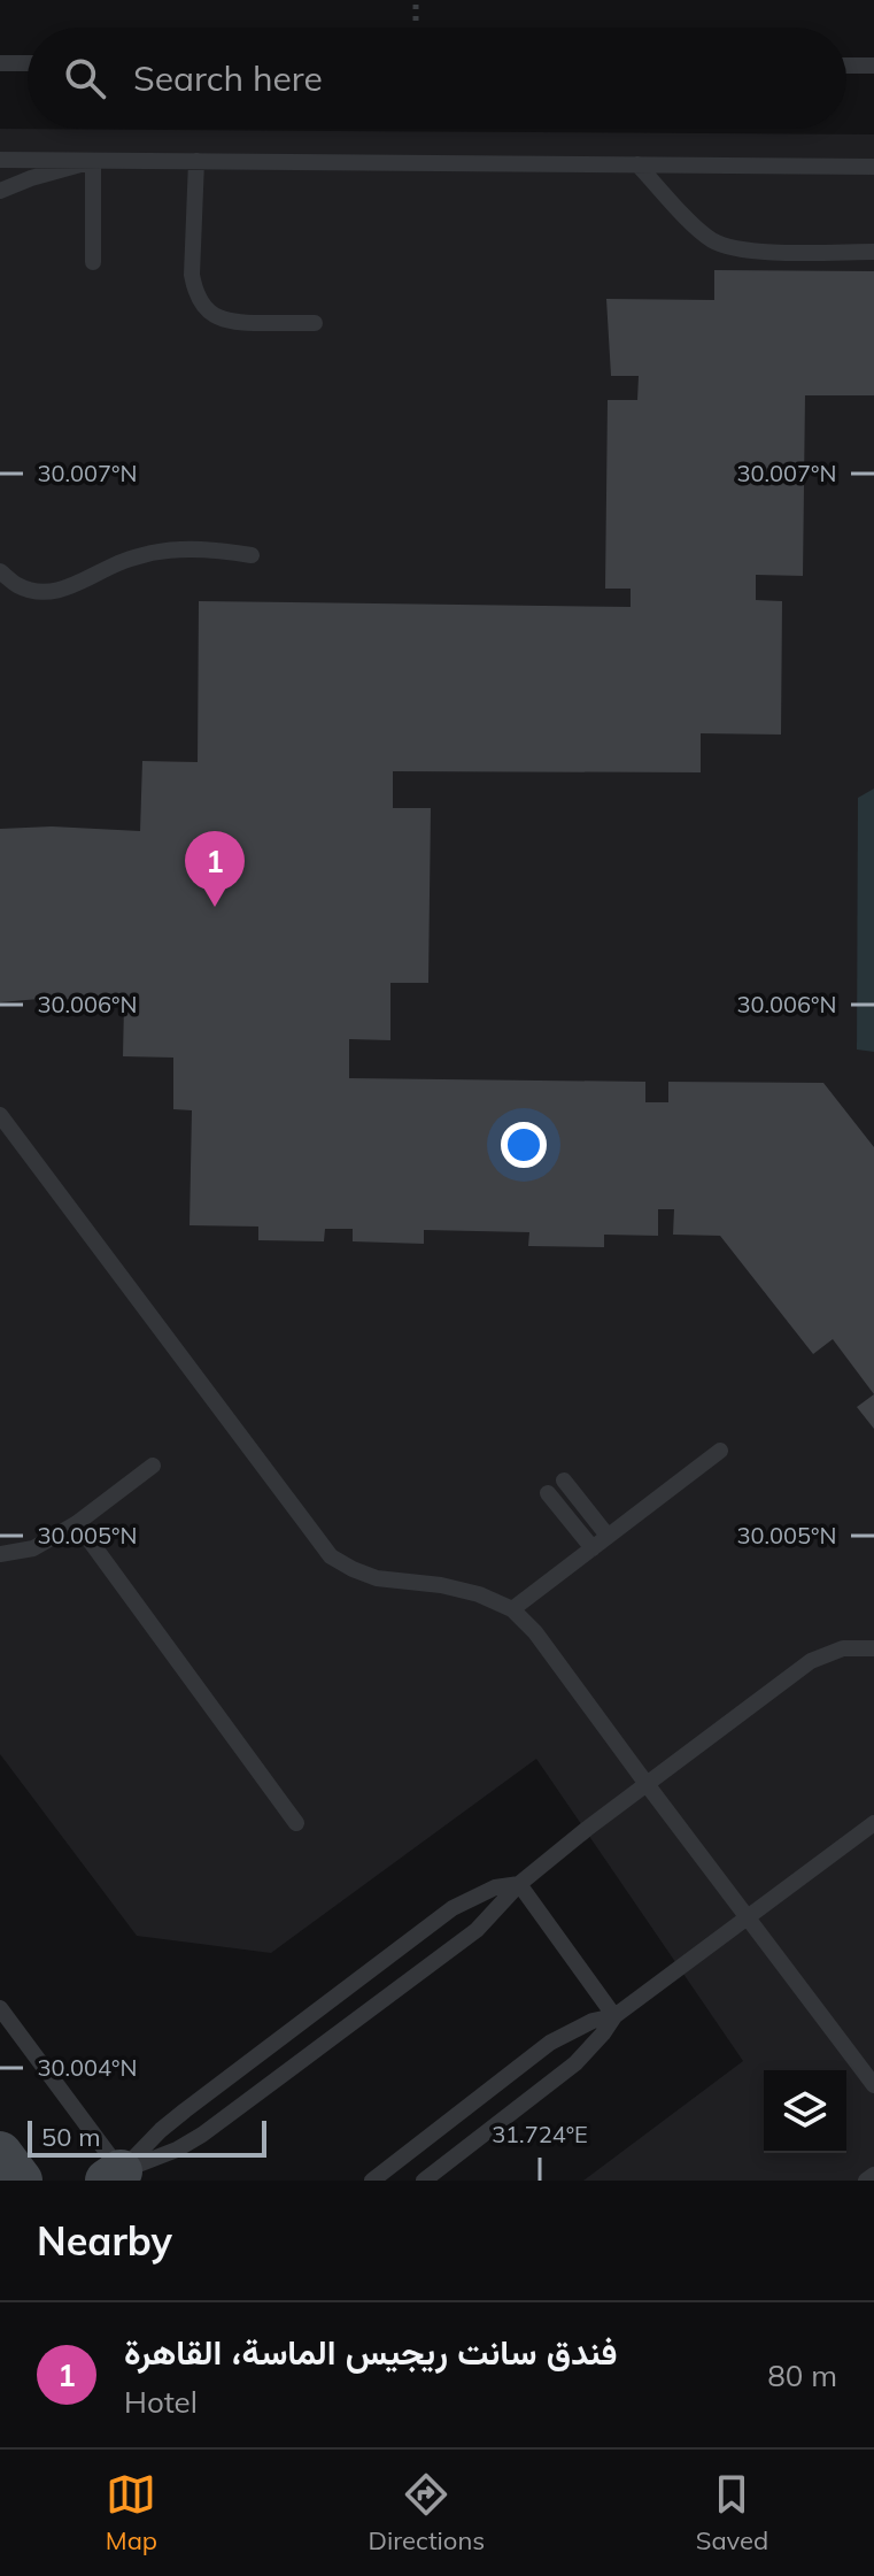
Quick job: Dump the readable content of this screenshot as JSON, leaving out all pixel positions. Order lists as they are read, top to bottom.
{
  "scale_bar": "50 m",
  "page": {
    "search": "Search here",
    "pins": "1",
    "scale": "50 m",
    "heading": "Nearby",
    "list": [
      {
        "mark": "1",
        "name": "فندق سانت ريجيس الماسة، القاهرة",
        "note": "Hotel",
        "value": "80 m"
      }
    ],
    "nav": ["Map", "Directions", "Saved"]
  },
  "coordinates": [
    "30.007°N",
    "30.006°N",
    "30.005°N",
    "30.004°N",
    "31.724°E"
  ]
}
